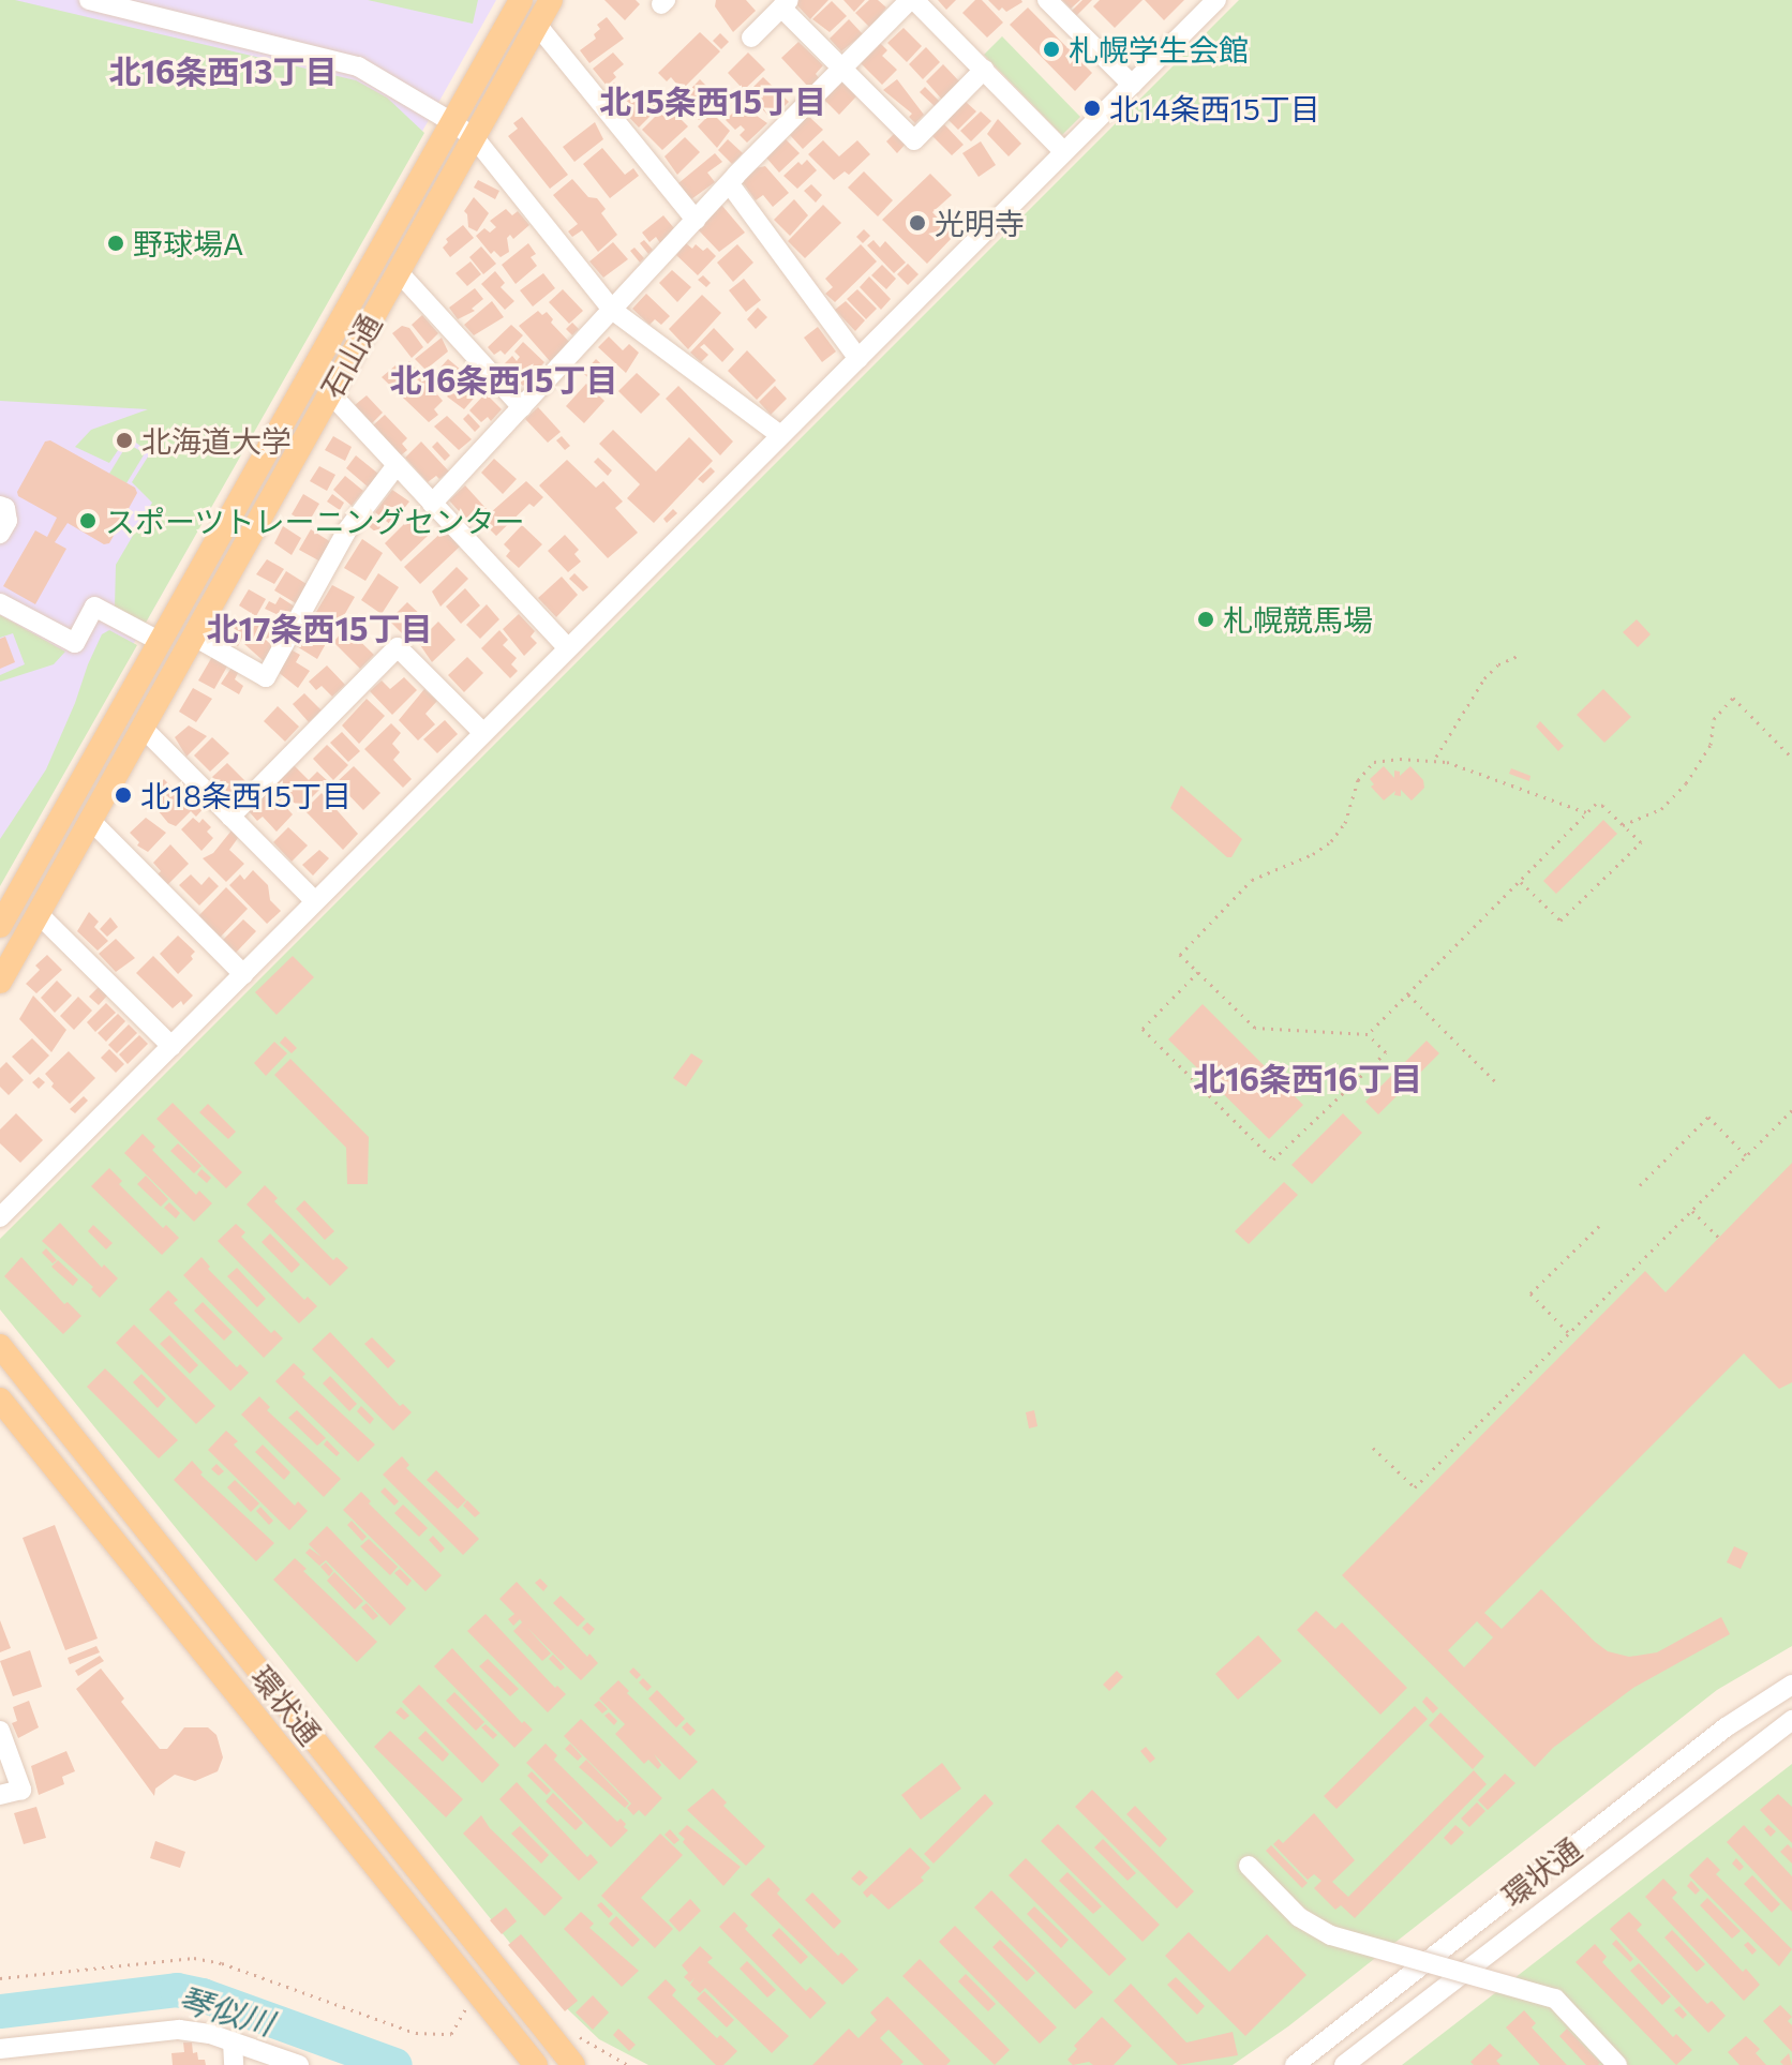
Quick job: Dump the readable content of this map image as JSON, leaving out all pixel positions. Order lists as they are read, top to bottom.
{
  "streets": {
    "main road": ["石山通", "環状通"]
  },
  "districts": [
    "北16条西13丁目",
    "北15条西15丁目",
    "北16条西15丁目",
    "北17条西15丁目",
    "北16条西16丁目"
  ],
  "water": ["琴似川"],
  "places": [
    "札幌学生会館",
    "北14条西15丁目",
    "光明寺",
    "野球場A",
    "北海道大学",
    "スポーツトレーニングセンター",
    "札幌競馬場",
    "北18条西15丁目"
  ]
}
